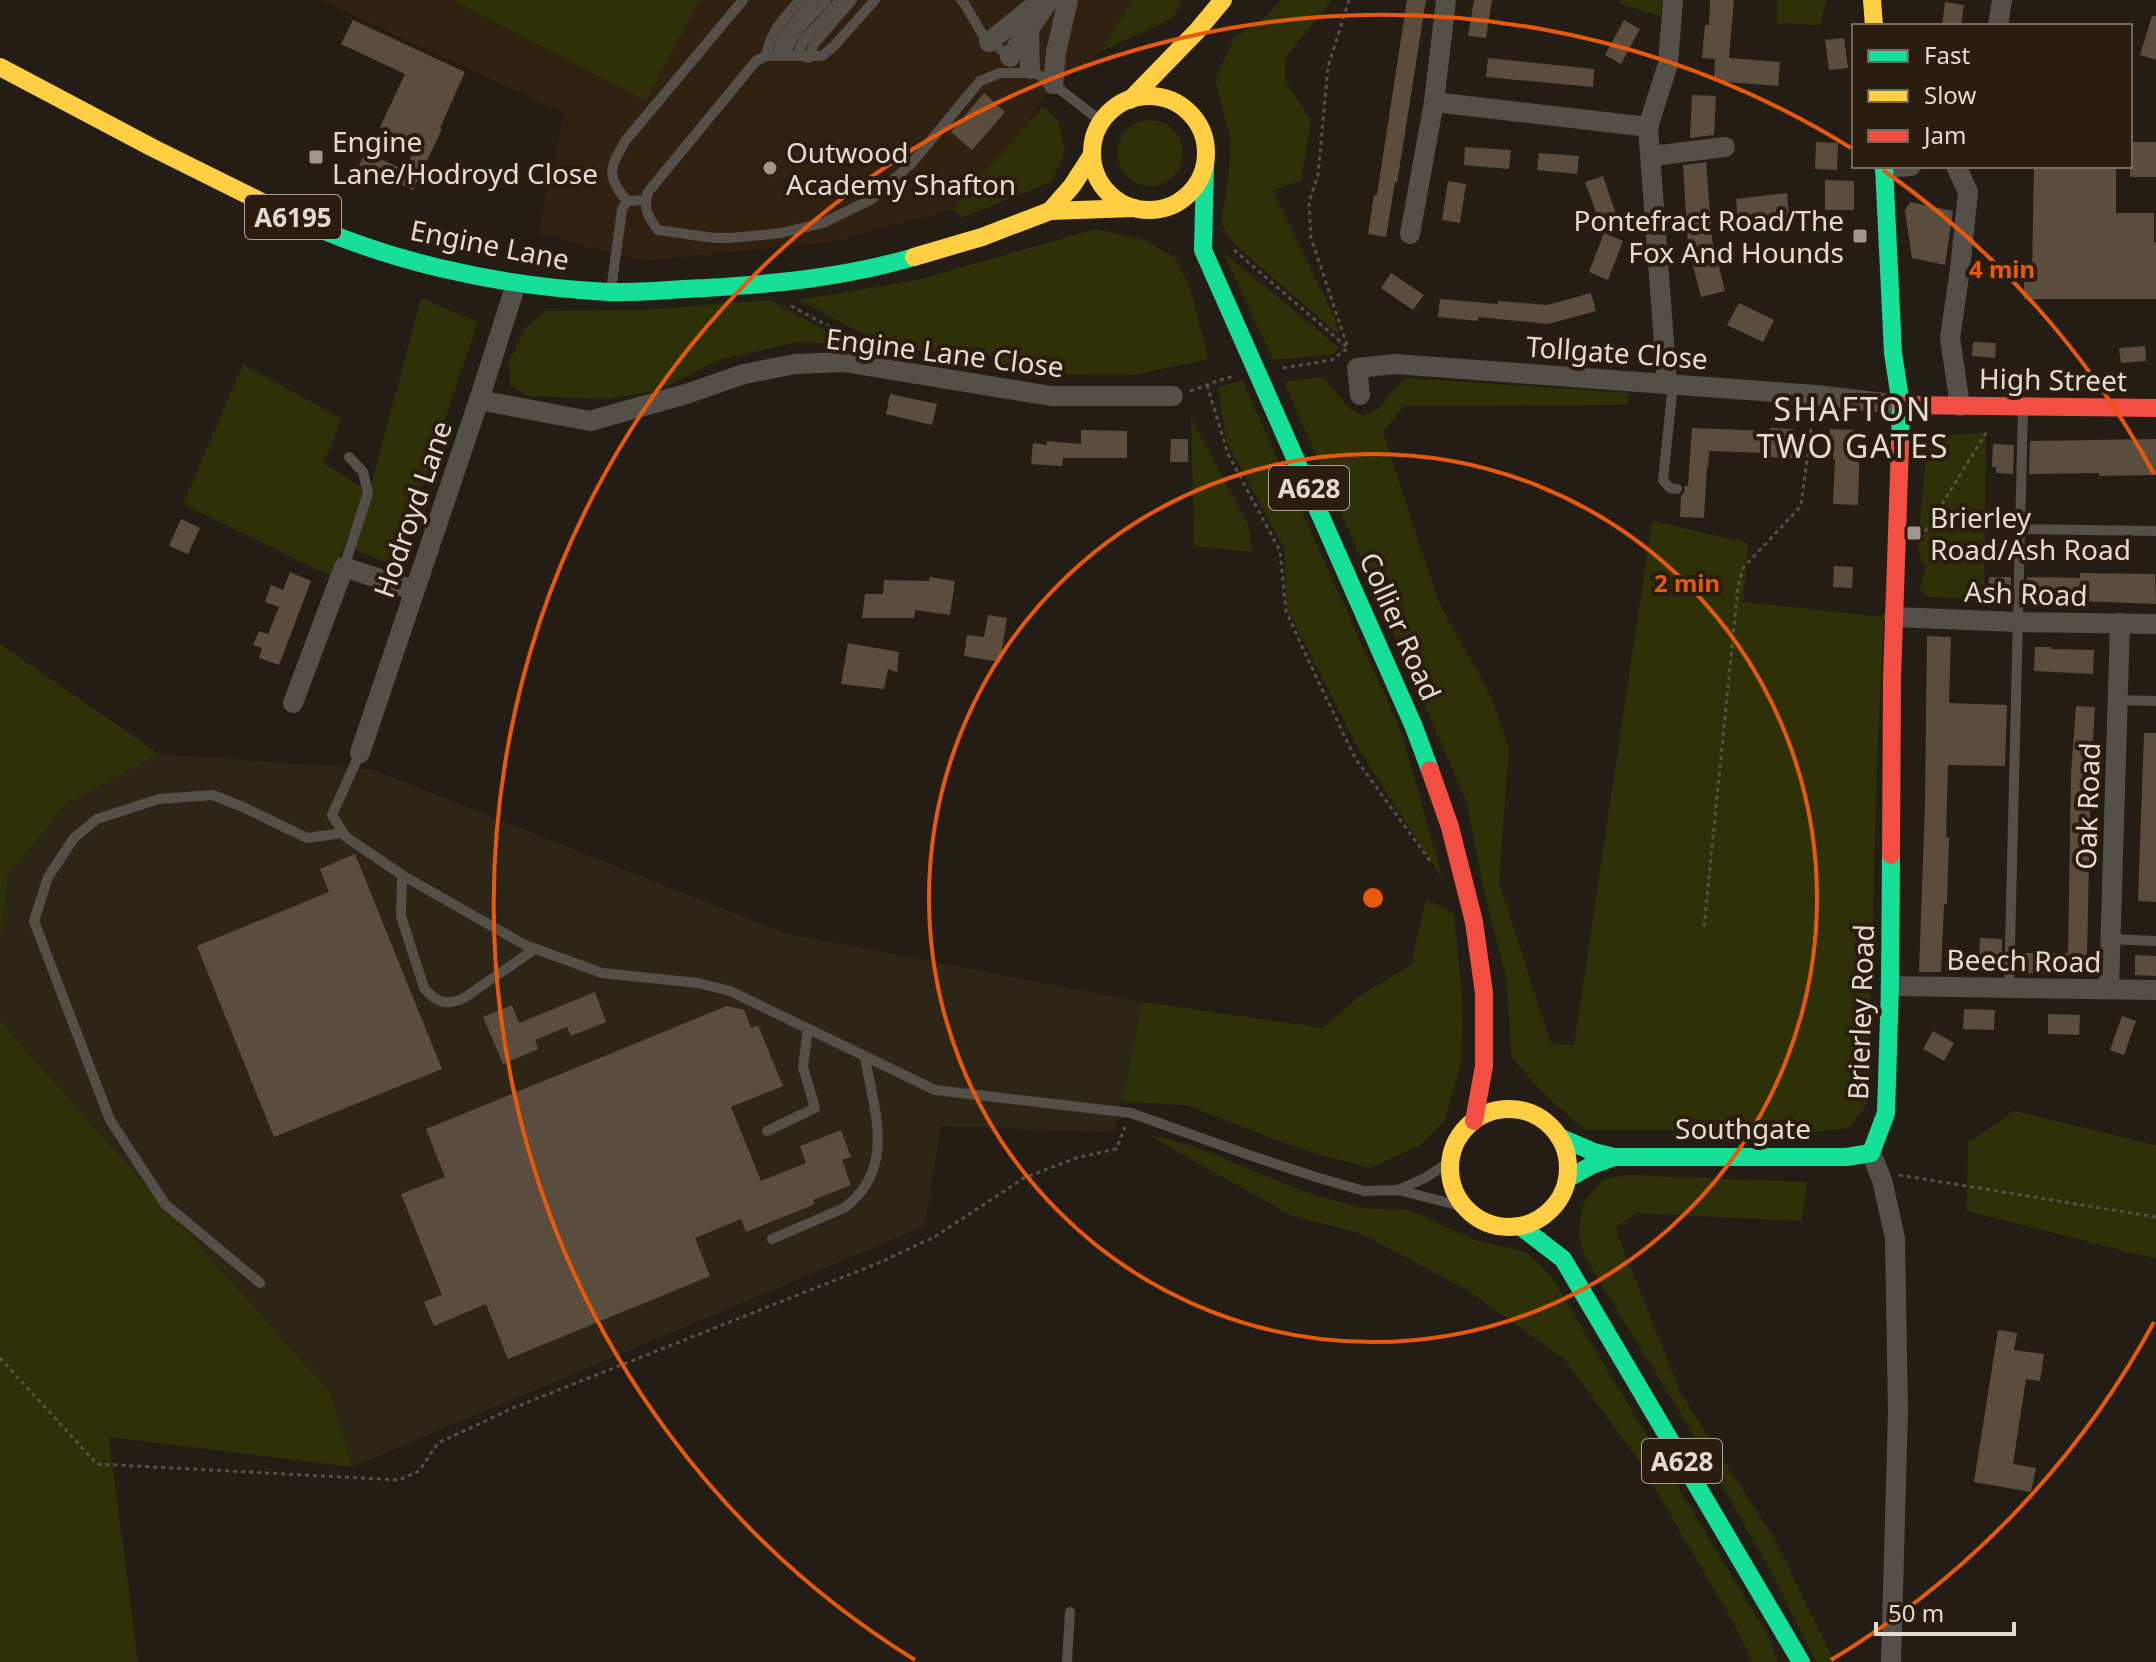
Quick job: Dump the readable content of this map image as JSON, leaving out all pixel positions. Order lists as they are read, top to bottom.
{
  "streets": {
    "main road": [
      "A6195",
      "Engine Lane",
      "High Street",
      "A628",
      "Collier Road",
      "Brierley Road",
      "Southgate"
    ],
    "street": [
      "Engine Lane Close",
      "Tollgate Close",
      "Hodroyd Lane",
      "Ash Road",
      "Oak Road",
      "Beech Road"
    ]
  },
  "crossings": [
    ["Engine Lane", "A628"],
    ["Engine Lane", "Hodroyd Lane"],
    ["Engine Lane", "Collier Road"],
    ["Engine Lane Close", "Hodroyd Lane"],
    ["Tollgate Close", "High Street"],
    ["Tollgate Close", "Brierley Road"],
    ["High Street", "Brierley Road"],
    ["A628", "Collier Road"],
    ["A628", "Southgate"],
    ["Ash Road", "Oak Road"],
    ["Ash Road", "Brierley Road"],
    ["Collier Road", "Southgate"],
    ["Oak Road", "Beech Road"],
    ["Beech Road", "Brierley Road"],
    ["Brierley Road", "Southgate"]
  ],
  "districts": ["SHAFTON TWO GATES"],
  "places": {
    "transit": ["Engine Lane/Hodroyd Close", "Pontefract Road/The Fox And Hounds", "Brierley Road/Ash Road"],
    "other": ["Outwood Academy Shafton"]
  },
  "legend": ["Fast", "Slow", "Jam"],
  "scale_bar": "50 m",
  "rings": ["4 min", "2 min"]
}
